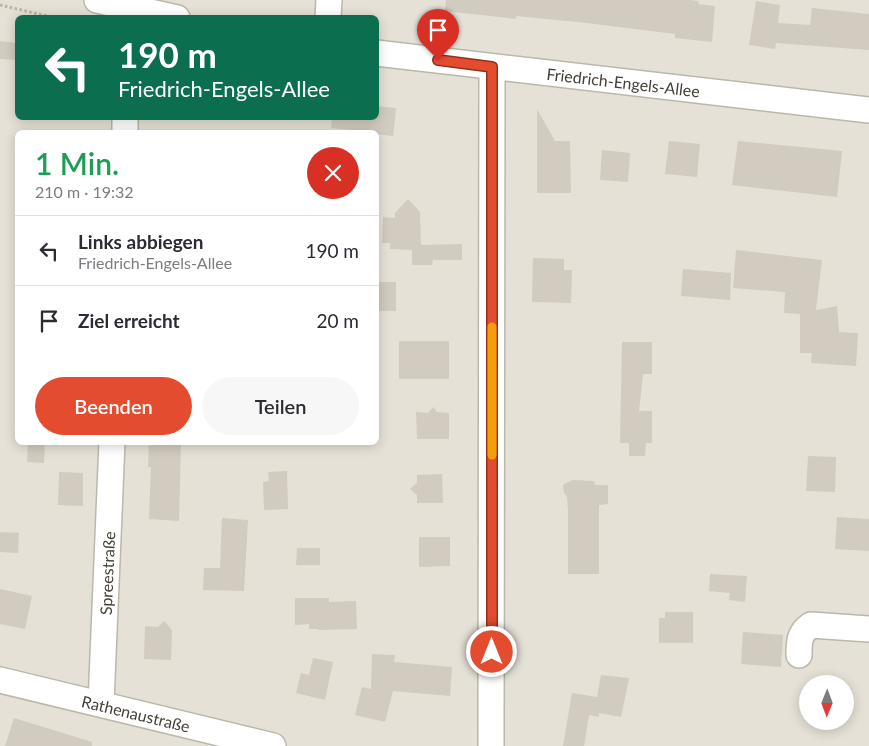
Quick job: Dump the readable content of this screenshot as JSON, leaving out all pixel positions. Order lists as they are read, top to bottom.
{
  "streets": {
    "street": ["Friedrich-Engels-Allee", "Spreestraße", "Rathenaustraße"]
  },
  "crossings": [
    ["Spreestraße", "Rathenaustraße"]
  ],
  "north": "bottom",
  "page": {
    "turn": ["190 m", "Friedrich-Engels-Allee"],
    "heading": ["1 Min.", "210 m · 19:32"],
    "list": [
      {
        "name": "Links abbiegen",
        "note": "Friedrich-Engels-Allee",
        "value": "190 m"
      },
      {
        "name": "Ziel erreicht",
        "value": "20 m"
      }
    ],
    "buttons": ["Beenden", "Teilen"]
  }
}
